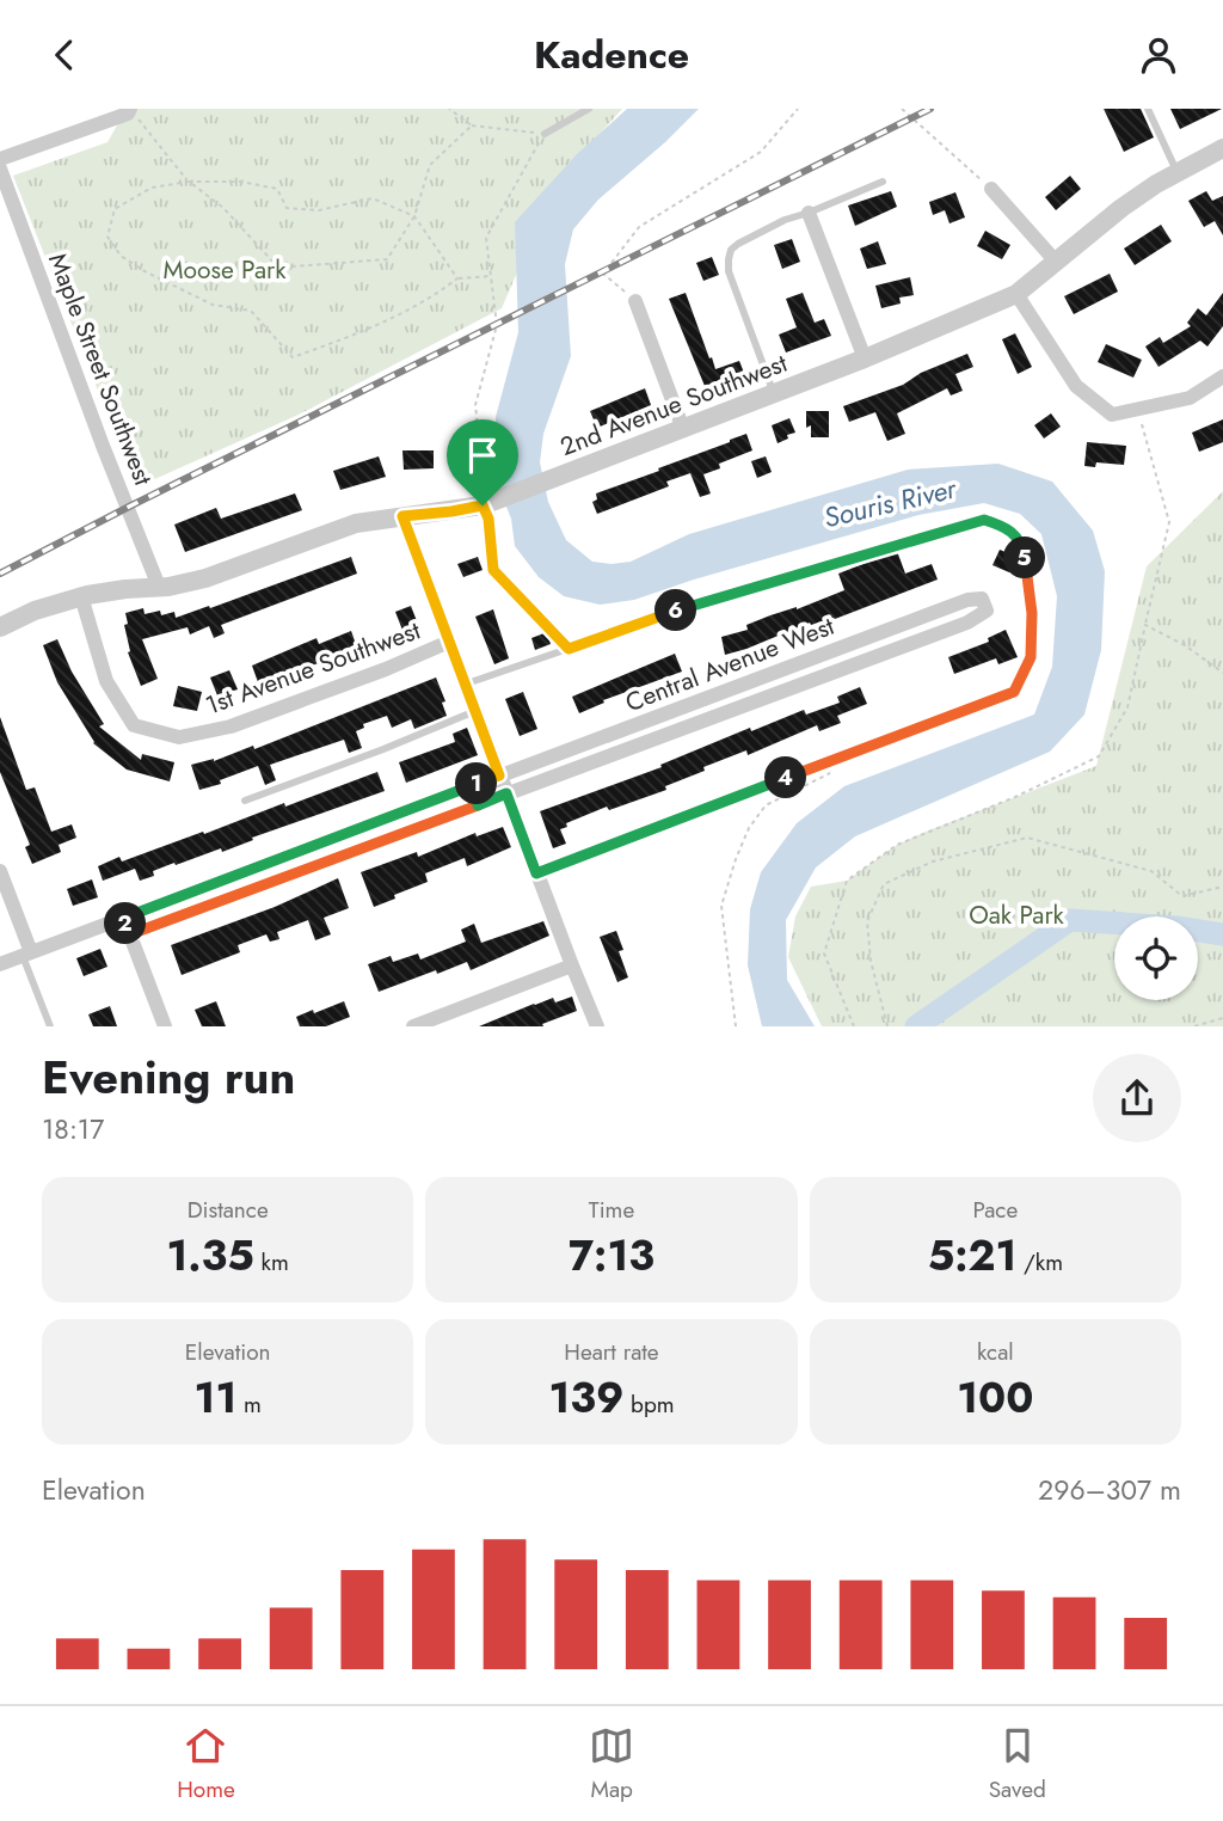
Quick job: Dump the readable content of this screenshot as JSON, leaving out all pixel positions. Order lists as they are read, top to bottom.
{
  "streets": {
    "street": [
      "Maple Street Southwest",
      "2nd Avenue Southwest",
      "Central Avenue West",
      "1st Avenue Southwest"
    ]
  },
  "crossings": [
    ["Maple Street Southwest", "2nd Avenue Southwest"],
    ["2nd Avenue Southwest", "1st Avenue Southwest"]
  ],
  "water": ["Souris River"],
  "parks": ["Moose Park", "Oak Park"],
  "page": {
    "header": "Kadence",
    "pins": [
      "5",
      "6",
      "4",
      "1",
      "2"
    ],
    "heading": ["Evening run", "18:17"],
    "stats": [
      ["Distance", "1.35 km"],
      ["Time", "7:13"],
      ["Pace", "5:21 /km"],
      ["Elevation", "11 m"],
      ["Heart rate", "139 bpm"],
      ["kcal", "100"]
    ],
    "chart": ["Elevation", "296–307 m"],
    "tabs": ["Home", "Map", "Saved"]
  }
}
